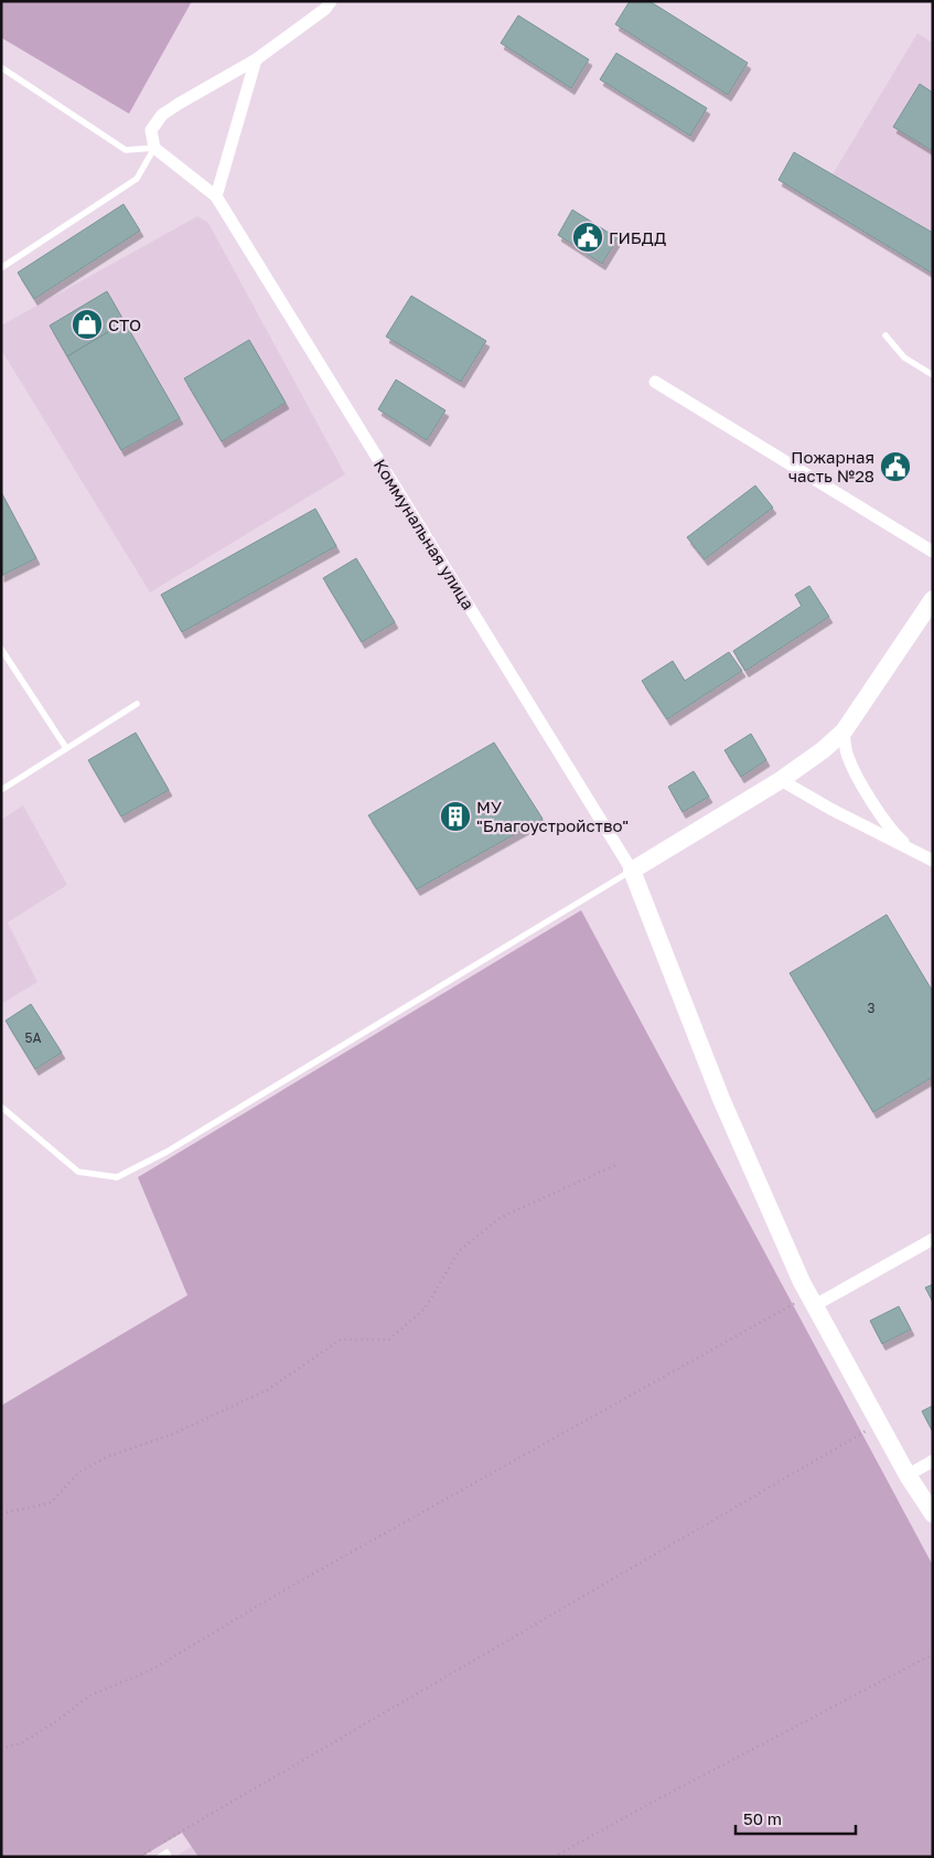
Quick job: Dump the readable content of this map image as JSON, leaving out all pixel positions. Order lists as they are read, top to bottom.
{
  "streets": {
    "street": ["Коммунальная улица"]
  },
  "places": {
    "public building": ["ГИБДД", "Пожарная часть №28"],
    "shop": ["СТО"],
    "building": ["МУ \"Благоустройство\""]
  },
  "house_numbers": ["3", "5А"],
  "scale_bar": "50 m"
}
